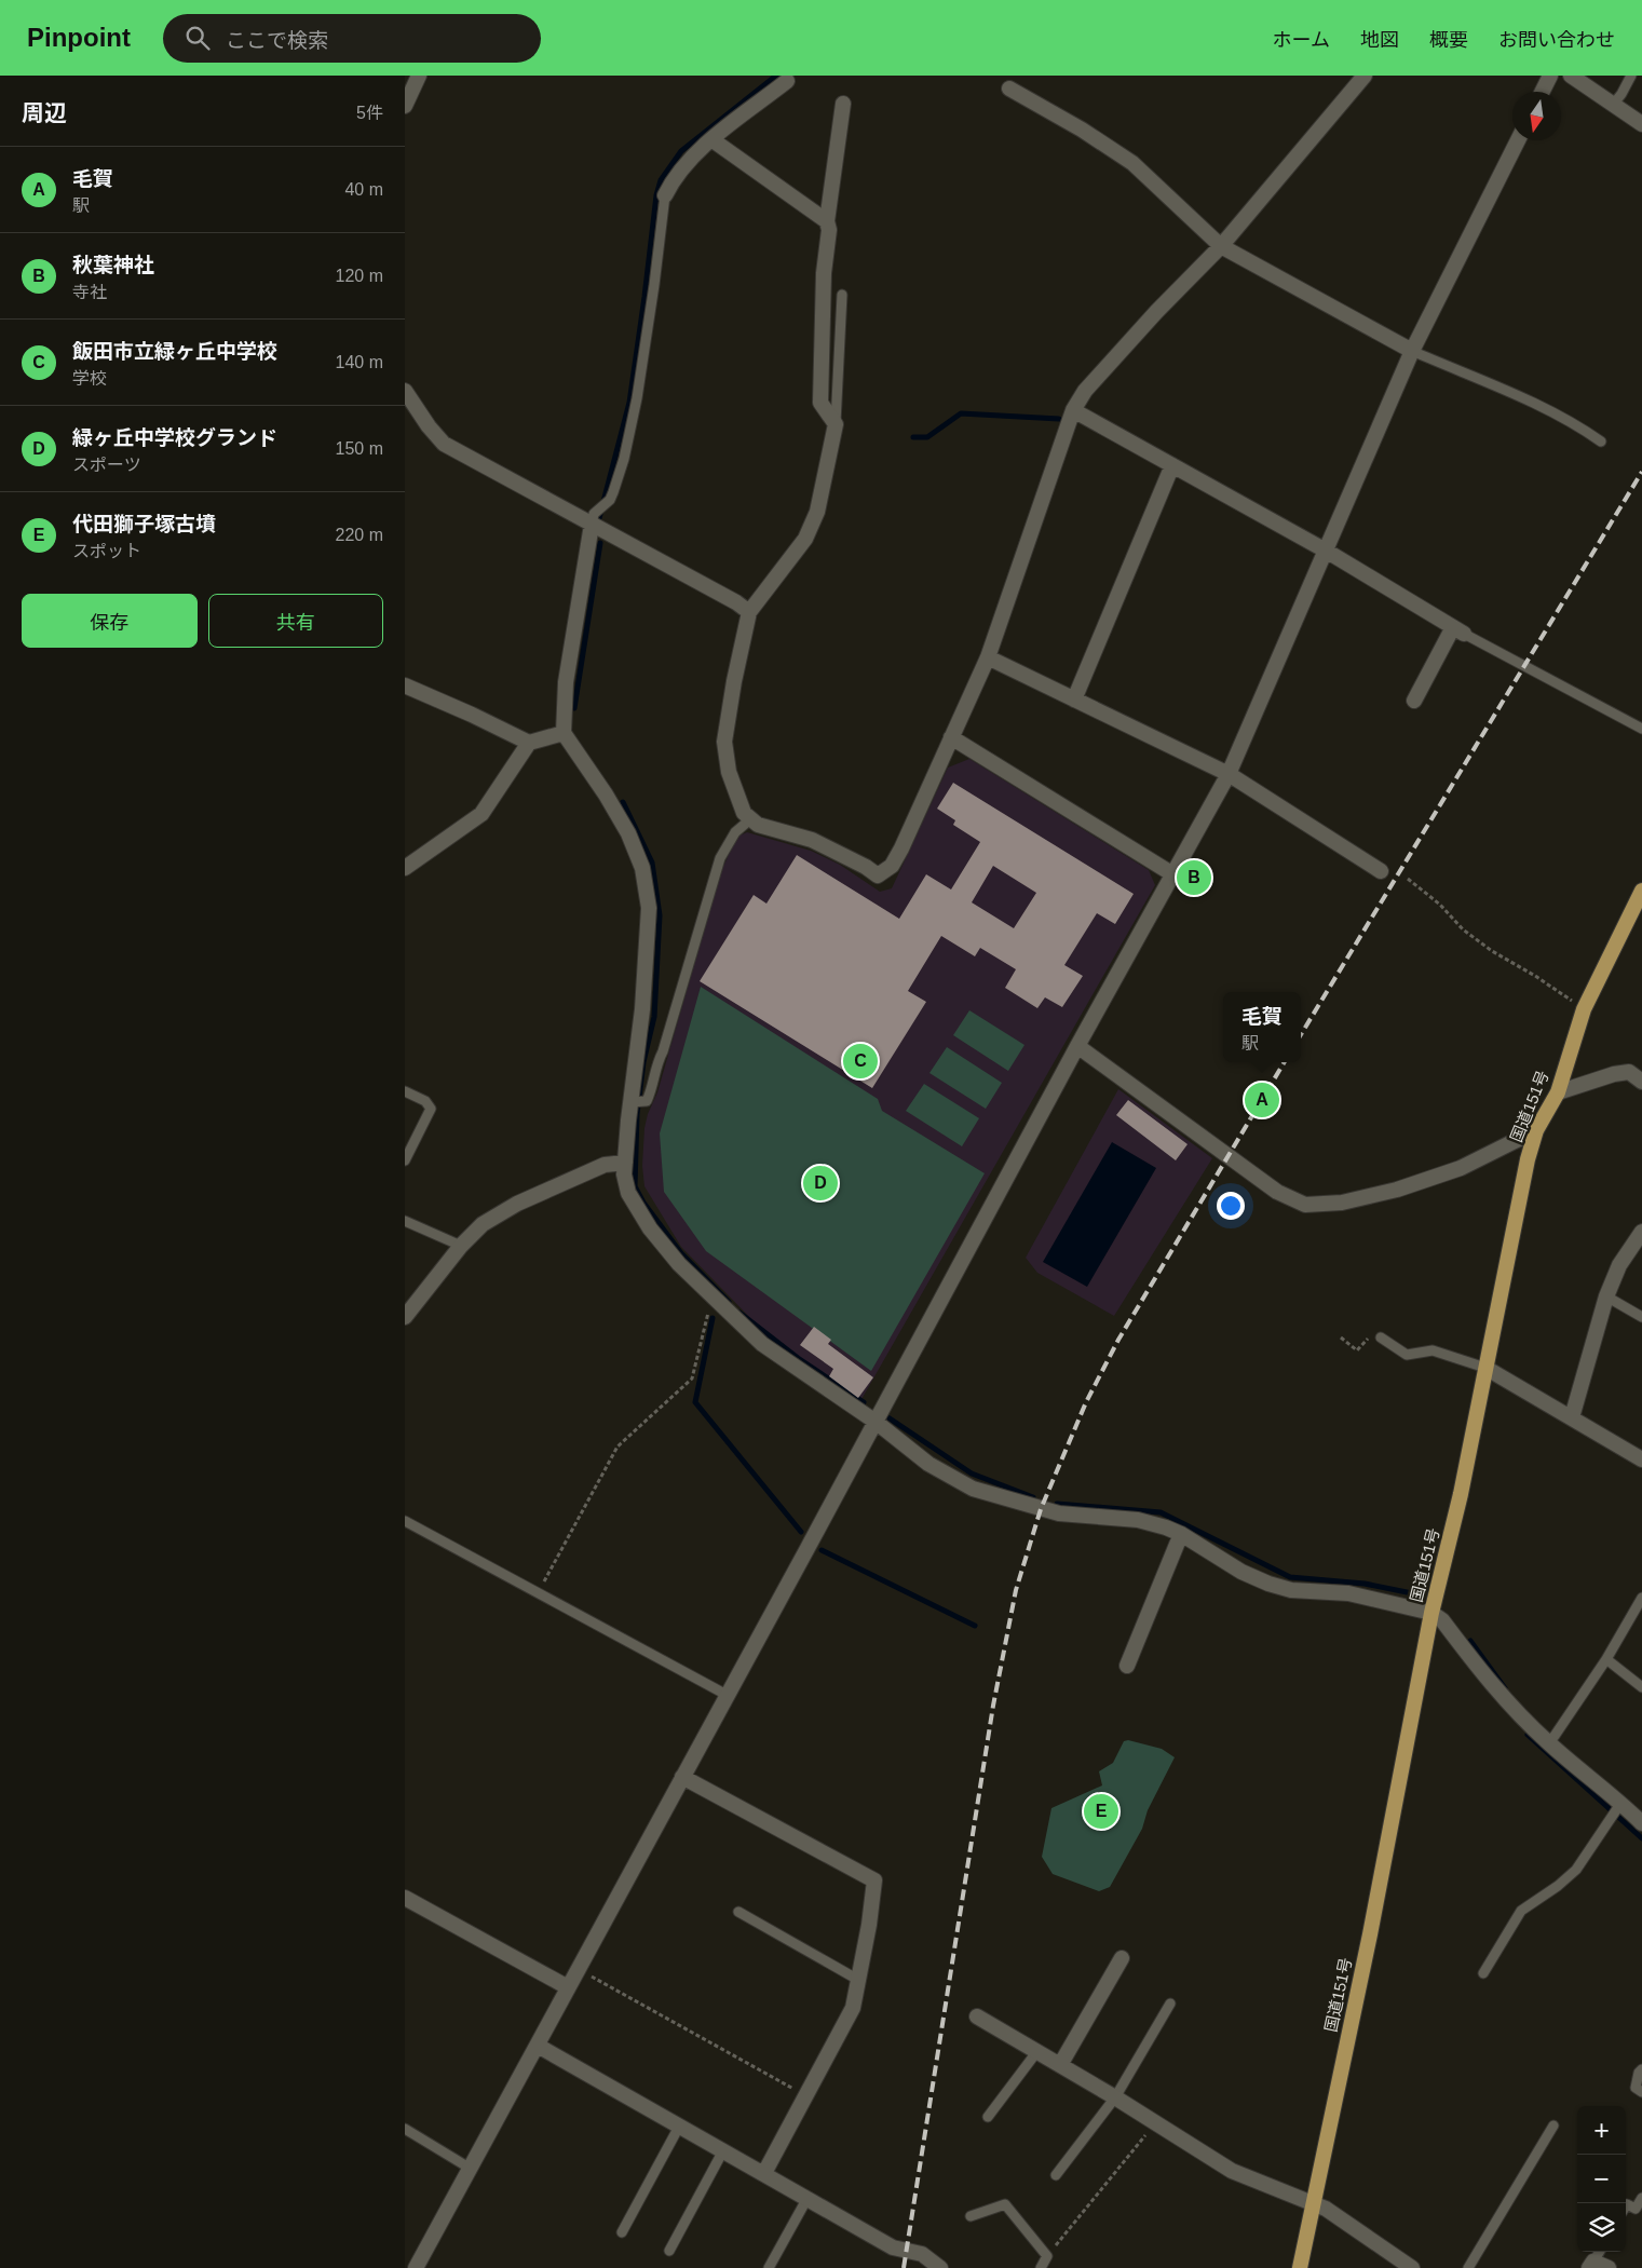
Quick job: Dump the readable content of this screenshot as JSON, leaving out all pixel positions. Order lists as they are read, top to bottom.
{
  "streets": {
    "highway": ["国道151号"]
  },
  "north": "bottom",
  "page": {
    "header": "Pinpoint",
    "search": "ここで検索",
    "nav": [
      "ホーム",
      "地図",
      "概要",
      "お問い合わせ"
    ],
    "heading": ["周辺", "5件"],
    "list": [
      {
        "mark": "A",
        "name": "毛賀",
        "note": "駅",
        "value": "40 m"
      },
      {
        "mark": "B",
        "name": "秋葉神社",
        "note": "寺社",
        "value": "120 m"
      },
      {
        "mark": "C",
        "name": "飯田市立緑ヶ丘中学校",
        "note": "学校",
        "value": "140 m"
      },
      {
        "mark": "D",
        "name": "緑ヶ丘中学校グランド",
        "note": "スポーツ",
        "value": "150 m"
      },
      {
        "mark": "E",
        "name": "代田獅子塚古墳",
        "note": "スポット",
        "value": "220 m"
      }
    ],
    "buttons": ["保存", "共有"],
    "pins": [
      "B",
      "C",
      "A",
      "D",
      "E"
    ],
    "popup": ["毛賀", "駅"],
    "map_buttons": ["+", "−"]
  }
}
